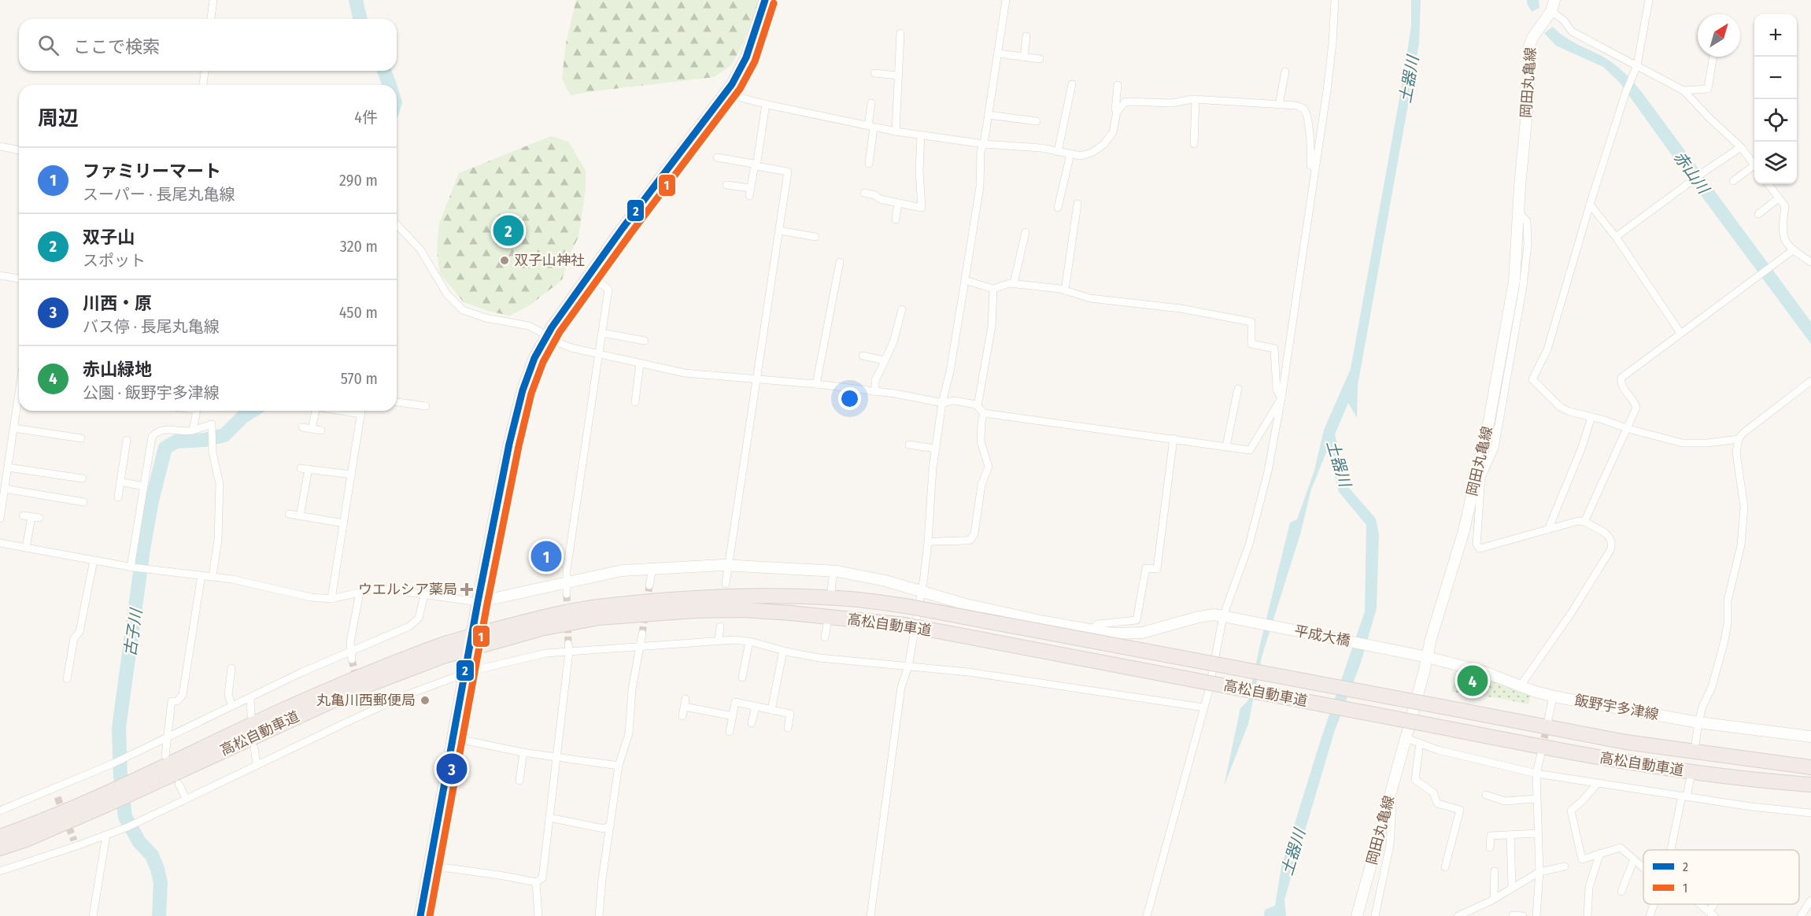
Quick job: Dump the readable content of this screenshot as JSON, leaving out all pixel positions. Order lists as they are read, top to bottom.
{
  "streets": {
    "highway": ["高松自動車道"],
    "main road": ["岡田丸亀線", "平成大橋", "飯野宇多津線"]
  },
  "crossings": [
    ["岡田丸亀線", "平成大橋"],
    ["岡田丸亀線", "飯野宇多津線"],
    ["平成大橋", "飯野宇多津線"]
  ],
  "water": ["土器川", "赤山川", "古子川"],
  "places": {
    "other": ["双子山神社", "丸亀川西郵便局"],
    "health": ["ウエルシア薬局"]
  },
  "lines": ["transit line 2", "transit line 1"],
  "legend": ["2", "1"],
  "north": "top right",
  "page": {
    "map_buttons": ["+", "−"],
    "search": "ここで検索",
    "heading": ["周辺", "4件"],
    "list": [
      {
        "mark": "1",
        "name": "ファミリーマート",
        "note": "スーパー · 長尾丸亀線",
        "value": "290 m"
      },
      {
        "mark": "2",
        "name": "双子山",
        "note": "スポット",
        "value": "320 m"
      },
      {
        "mark": "3",
        "name": "川西・原",
        "note": "バス停 · 長尾丸亀線",
        "value": "450 m"
      },
      {
        "mark": "4",
        "name": "赤山緑地",
        "note": "公園 · 飯野宇多津線",
        "value": "570 m"
      }
    ],
    "pins": [
      "2",
      "1",
      "4",
      "3"
    ]
  }
}
